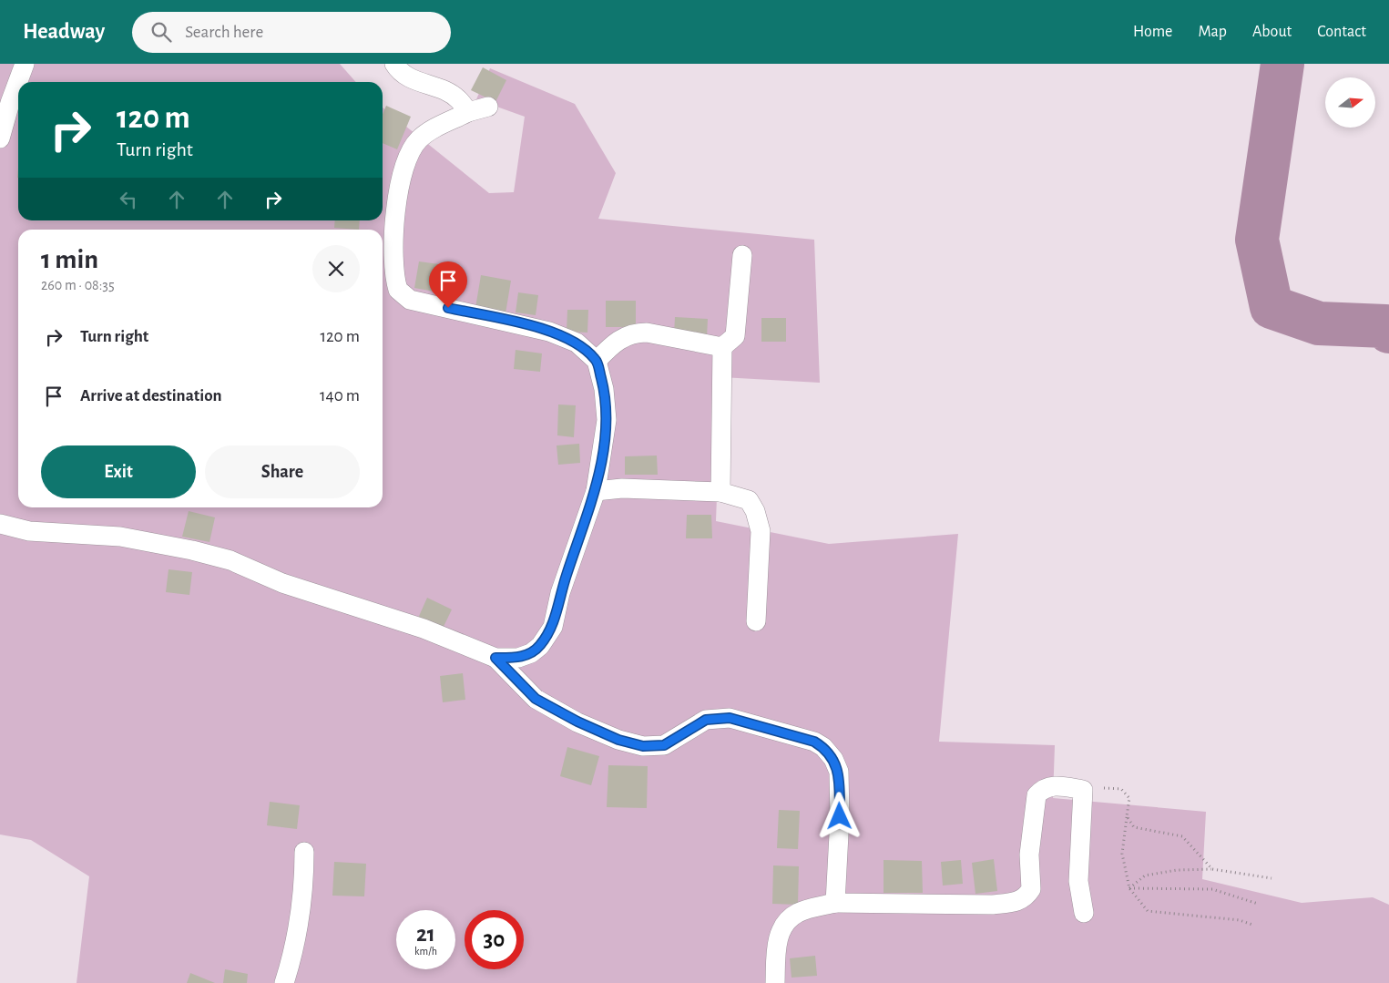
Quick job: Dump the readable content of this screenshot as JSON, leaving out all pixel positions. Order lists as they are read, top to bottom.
{
  "north": "right",
  "page": {
    "header": "Headway",
    "search": "Search here",
    "nav": [
      "Home",
      "Map",
      "About",
      "Contact"
    ],
    "turn": ["120 m", "Turn right"],
    "heading": ["1 min", "260 m · 08:35"],
    "list": [
      {
        "name": "Turn right",
        "value": "120 m"
      },
      {
        "name": "Arrive at destination",
        "value": "140 m"
      }
    ],
    "buttons": ["Exit", "Share"],
    "speed": "21 km/h",
    "limit": "30"
  }
}
